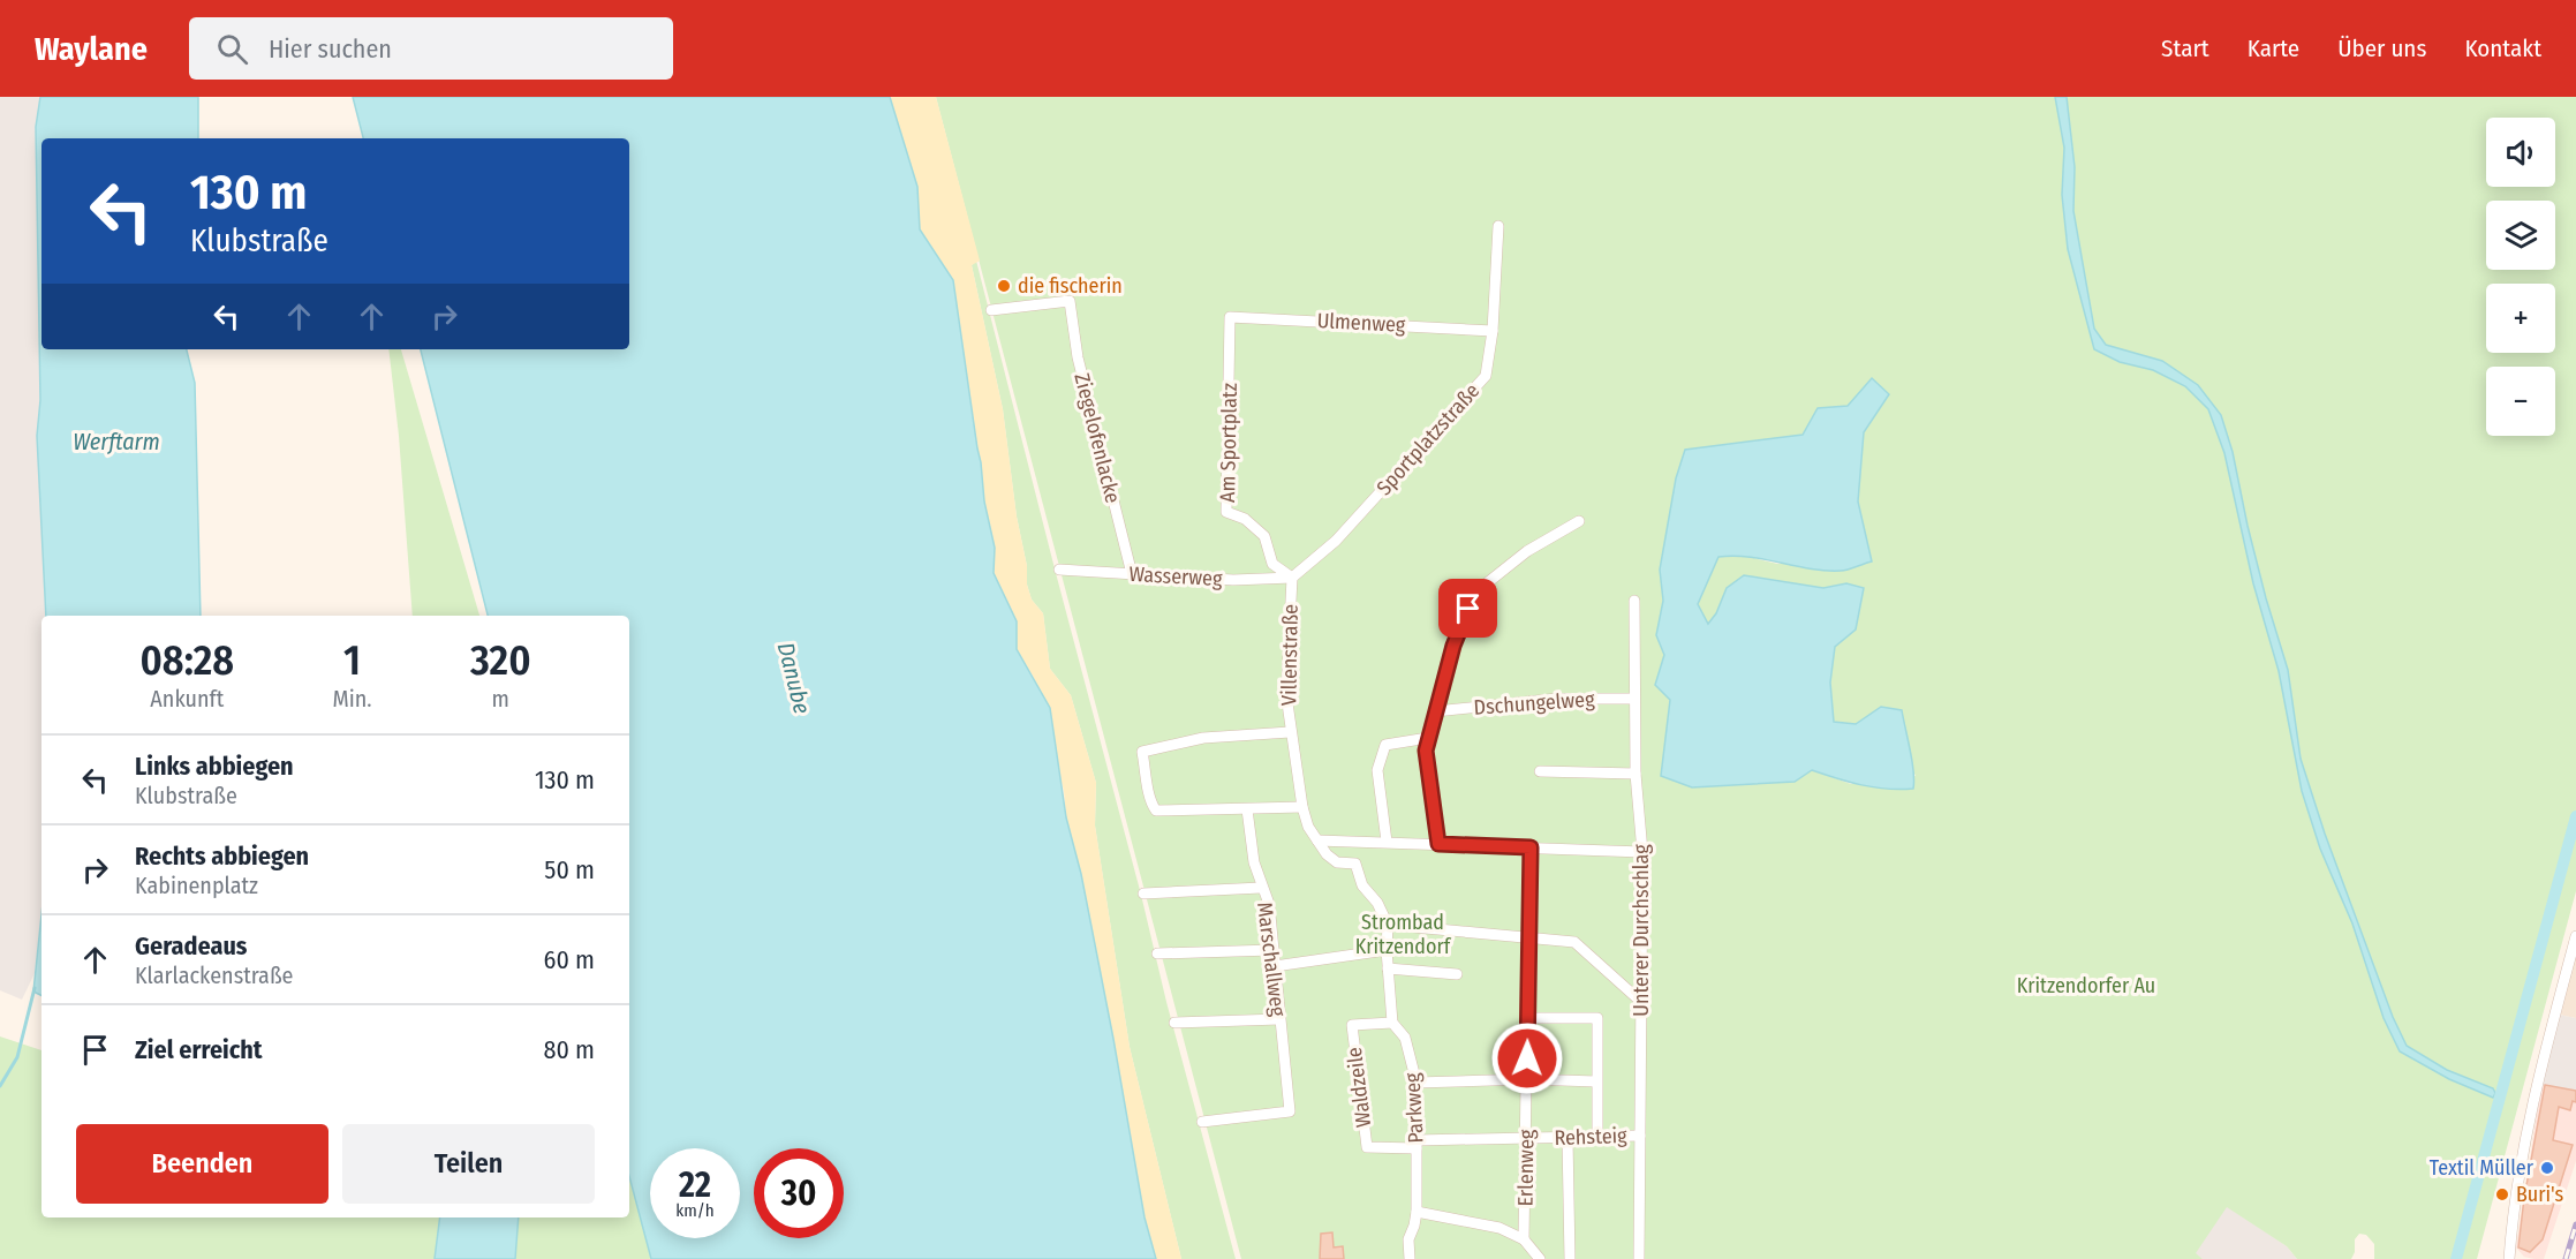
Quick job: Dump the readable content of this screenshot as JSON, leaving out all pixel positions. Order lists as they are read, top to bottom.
{
  "streets": {
    "street": [
      "Ulmenweg",
      "Ziegelofenlacke",
      "Sportplatzstraße",
      "Am Sportplatz",
      "Wasserweg",
      "Villenstraße",
      "Dschungelweg",
      "Unterer Durchschlag",
      "Marschallweg",
      "Waldzeile",
      "Parkweg",
      "Rehsteig",
      "Erlenweg"
    ]
  },
  "crossings": [
    ["Ulmenweg", "Sportplatzstraße"],
    ["Ulmenweg", "Am Sportplatz"],
    ["Ziegelofenlacke", "Wasserweg"],
    ["Sportplatzstraße", "Am Sportplatz"],
    ["Sportplatzstraße", "Wasserweg"],
    ["Sportplatzstraße", "Villenstraße"],
    ["Am Sportplatz", "Wasserweg"],
    ["Am Sportplatz", "Villenstraße"],
    ["Wasserweg", "Villenstraße"],
    ["Dschungelweg", "Unterer Durchschlag"],
    ["Unterer Durchschlag", "Rehsteig"],
    ["Waldzeile", "Parkweg"],
    ["Waldzeile", "Rehsteig"],
    ["Parkweg", "Rehsteig"],
    ["Rehsteig", "Erlenweg"]
  ],
  "water": ["Werftarm", "Danube"],
  "parks": ["Strombad Kritzendorf", "Kritzendorfer Au"],
  "places": ["die fischerin", "Textil Müller", "Buri's"],
  "page": {
    "header": "Waylane",
    "search": "Hier suchen",
    "nav": [
      "Start",
      "Karte",
      "Über uns",
      "Kontakt"
    ],
    "map_buttons": ["+", "−"],
    "turn": ["130 m", "Klubstraße"],
    "eta": [
      "08:28",
      "Ankunft",
      "1",
      "Min.",
      "320",
      "m"
    ],
    "list": [
      {
        "name": "Links abbiegen",
        "note": "Klubstraße",
        "value": "130 m"
      },
      {
        "name": "Rechts abbiegen",
        "note": "Kabinenplatz",
        "value": "50 m"
      },
      {
        "name": "Geradeaus",
        "note": "Klarlackenstraße",
        "value": "60 m"
      },
      {
        "name": "Ziel erreicht",
        "value": "80 m"
      }
    ],
    "buttons": ["Beenden", "Teilen"],
    "speed": "22 km/h",
    "limit": "30"
  }
}
